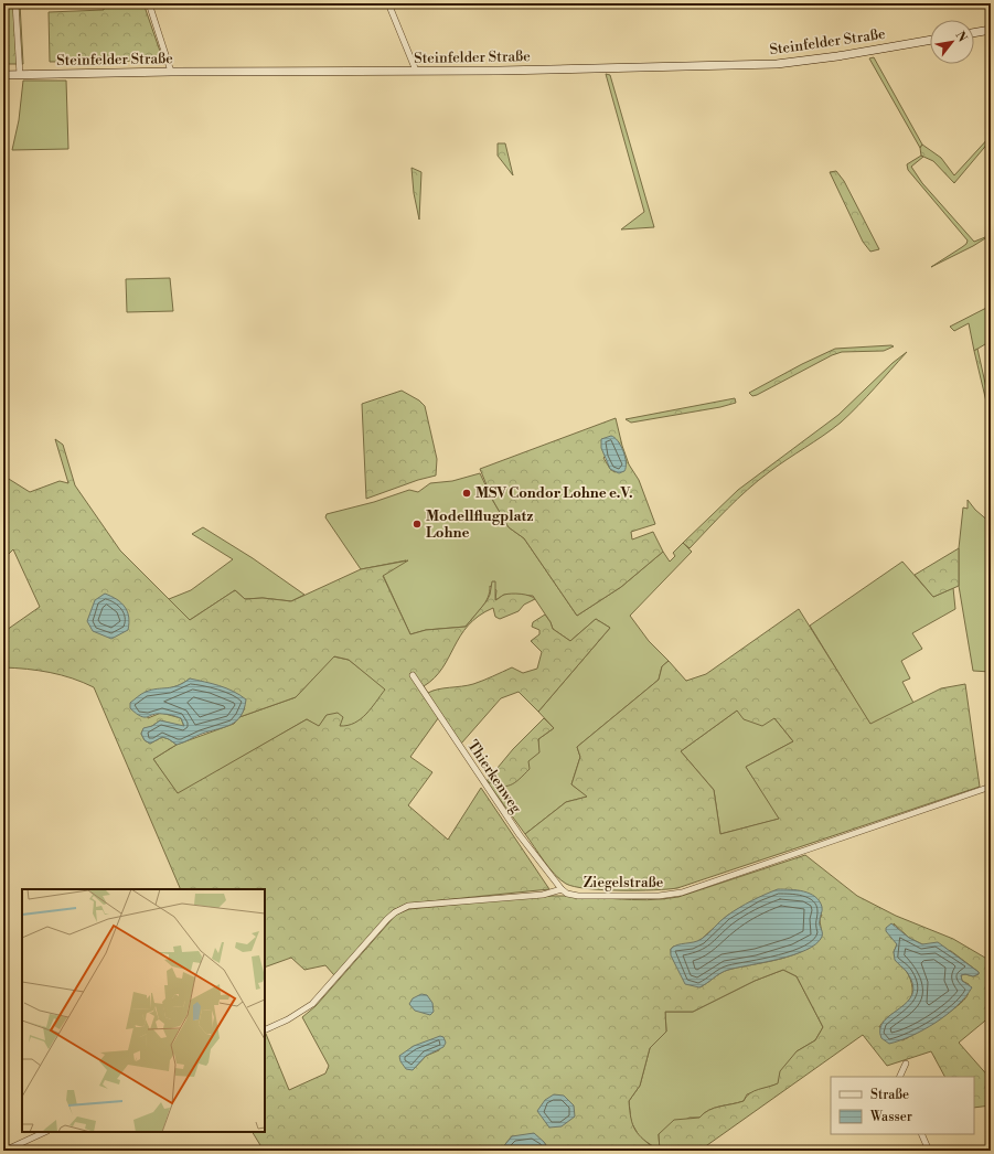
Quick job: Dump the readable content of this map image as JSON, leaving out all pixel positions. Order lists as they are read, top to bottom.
{
  "streets": {
    "main road": ["Steinfelder Straße"],
    "street": ["Thierkenweg", "Ziegelstraße"]
  },
  "crossings": [
    ["Thierkenweg", "Ziegelstraße"]
  ],
  "places": ["MSV Condor Lohne e.V.", "Modellflugplatz Lohne"],
  "legend": ["Straße", "Wasser"],
  "north": "top right"
}
